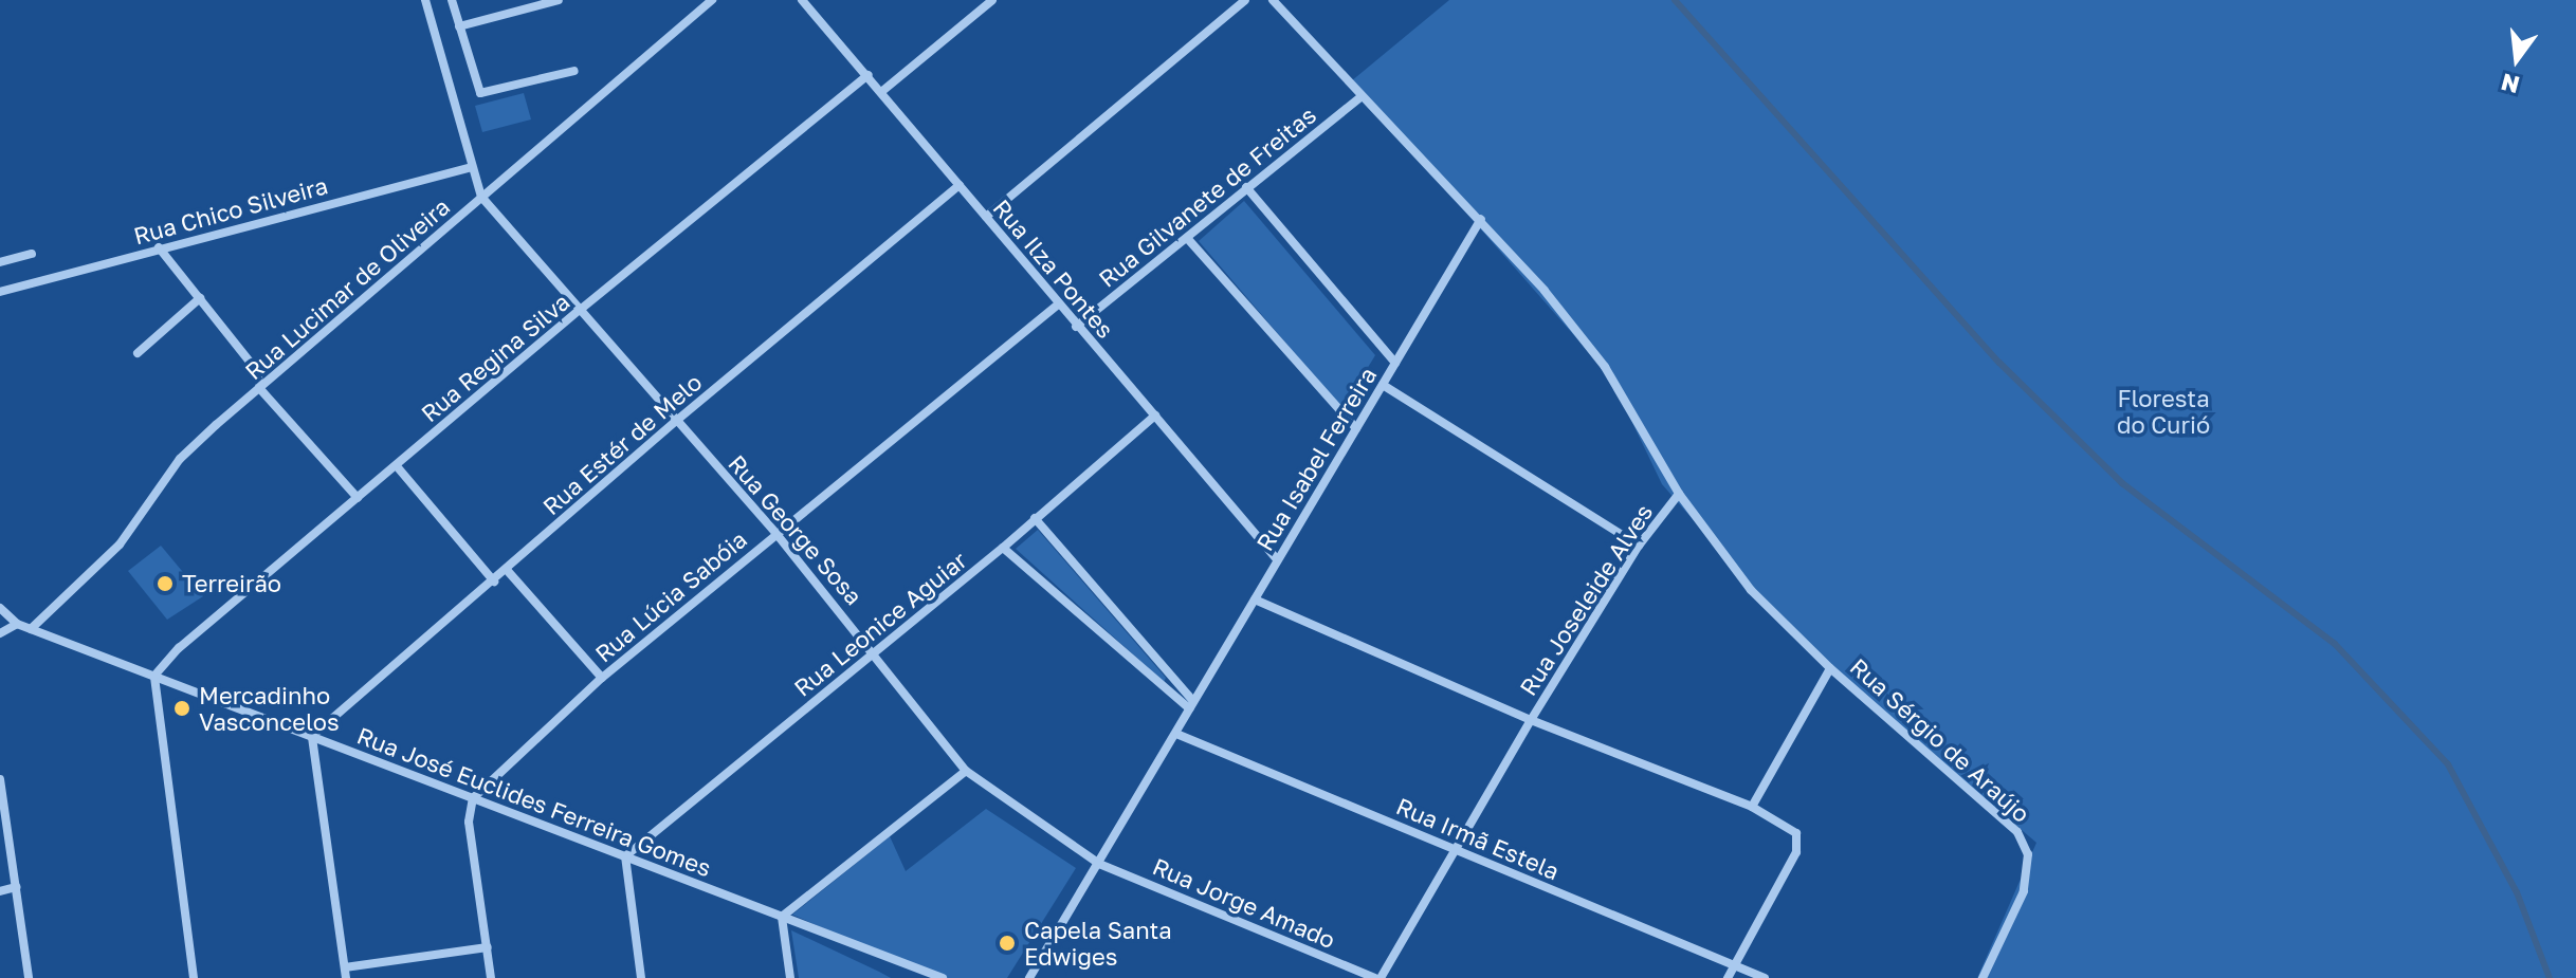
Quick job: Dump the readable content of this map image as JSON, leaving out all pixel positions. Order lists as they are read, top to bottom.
{
  "streets": {
    "street": [
      "Rua Gilvanete de Freitas",
      "Rua Chico Silveira",
      "Rua Ilza Pontes",
      "Rua Lucimar de Oliveira",
      "Rua Regina Silva",
      "Rua Estér de Melo",
      "Rua Isabel Ferreira",
      "Rua George Sosa",
      "Rua Lúcia Sabóia",
      "Rua Joseleide Alves",
      "Rua Leonice Aguiar",
      "Rua Sérgio de Araújo",
      "Rua José Euclides Ferreira Gomes",
      "Rua Irmã Estela",
      "Rua Jorge Amado"
    ]
  },
  "crossings": [
    ["Rua Gilvanete de Freitas", "Rua Ilza Pontes"],
    ["Rua Ilza Pontes", "Rua Regina Silva"],
    ["Rua Ilza Pontes", "Rua Estér de Melo"],
    ["Rua Ilza Pontes", "Rua Isabel Ferreira"],
    ["Rua Ilza Pontes", "Rua Lúcia Sabóia"],
    ["Rua Ilza Pontes", "Rua Leonice Aguiar"],
    ["Rua Lucimar de Oliveira", "Rua George Sosa"],
    ["Rua Lucimar de Oliveira", "Rua José Euclides Ferreira Gomes"],
    ["Rua Regina Silva", "Rua George Sosa"],
    ["Rua Regina Silva", "Rua José Euclides Ferreira Gomes"],
    ["Rua Estér de Melo", "Rua George Sosa"],
    ["Rua Estér de Melo", "Rua José Euclides Ferreira Gomes"],
    ["Rua Isabel Ferreira", "Rua George Sosa"],
    ["Rua Isabel Ferreira", "Rua Joseleide Alves"],
    ["Rua Isabel Ferreira", "Rua Irmã Estela"],
    ["Rua Isabel Ferreira", "Rua Jorge Amado"],
    ["Rua George Sosa", "Rua Lúcia Sabóia"],
    ["Rua George Sosa", "Rua Leonice Aguiar"],
    ["Rua George Sosa", "Rua Jorge Amado"],
    ["Rua Lúcia Sabóia", "Rua José Euclides Ferreira Gomes"],
    ["Rua Joseleide Alves", "Rua Sérgio de Araújo"],
    ["Rua Joseleide Alves", "Rua Irmã Estela"],
    ["Rua Joseleide Alves", "Rua Jorge Amado"],
    ["Rua Leonice Aguiar", "Rua José Euclides Ferreira Gomes"]
  ],
  "parks": ["Floresta do Curió"],
  "places": ["Terreirão", "Mercadinho Vasconcelos", "Capela Santa Edwiges"],
  "north": "bottom"
}
